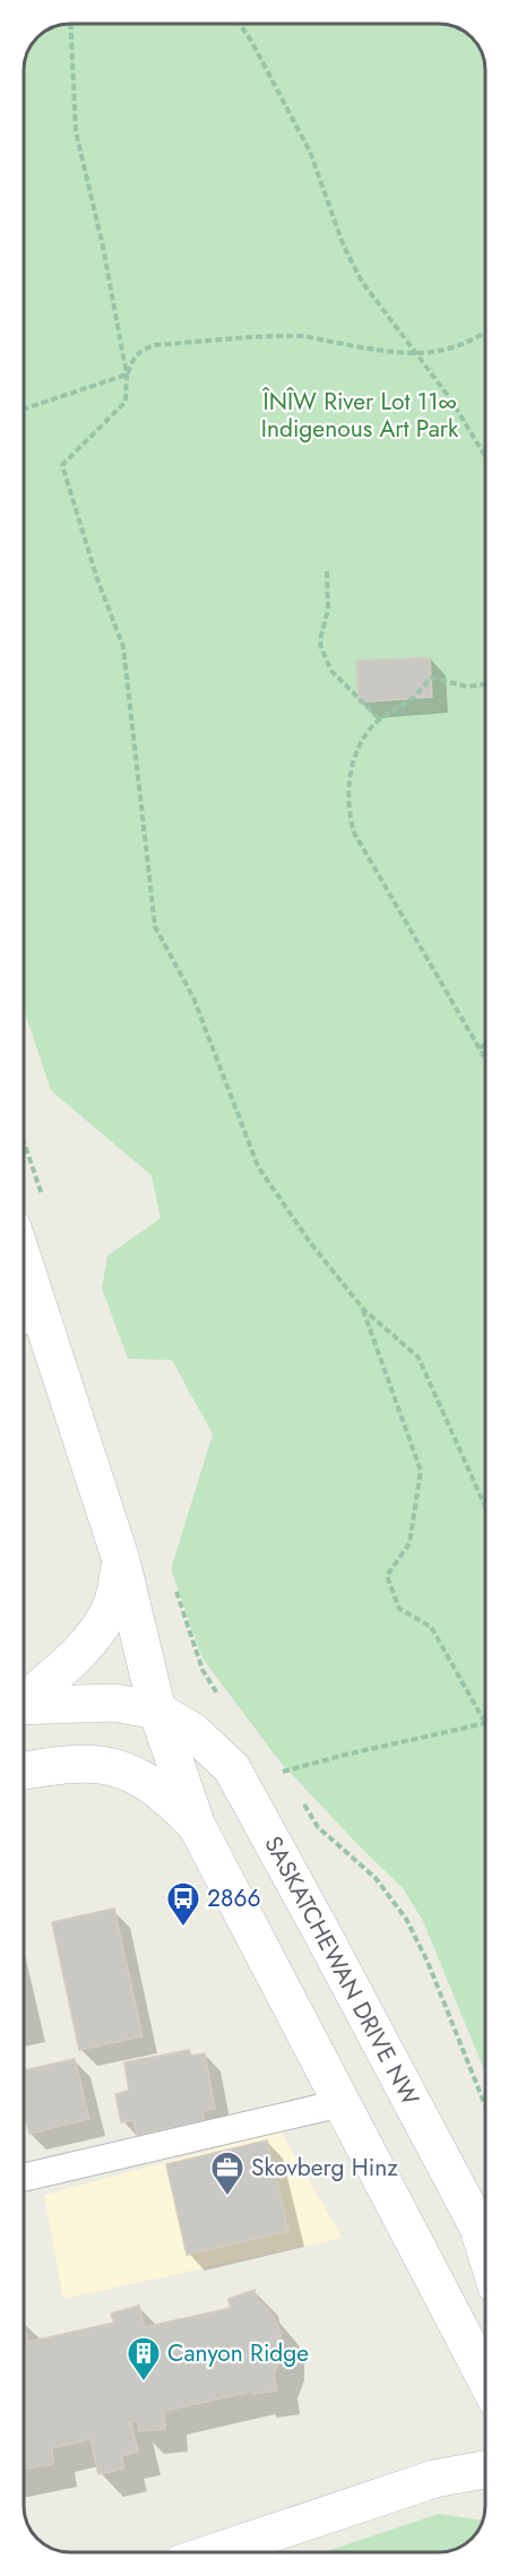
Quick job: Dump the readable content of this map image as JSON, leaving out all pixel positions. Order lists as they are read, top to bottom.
{
  "streets": {
    "main road": ["SASKATCHEWAN DRIVE NW"]
  },
  "parks": ["ÎNÎW River Lot 11∞ Indigenous Art Park"],
  "places": {
    "bus stop": ["2866"],
    "office": ["Skovberg Hinz"],
    "building": ["Canyon Ridge"]
  }
}
